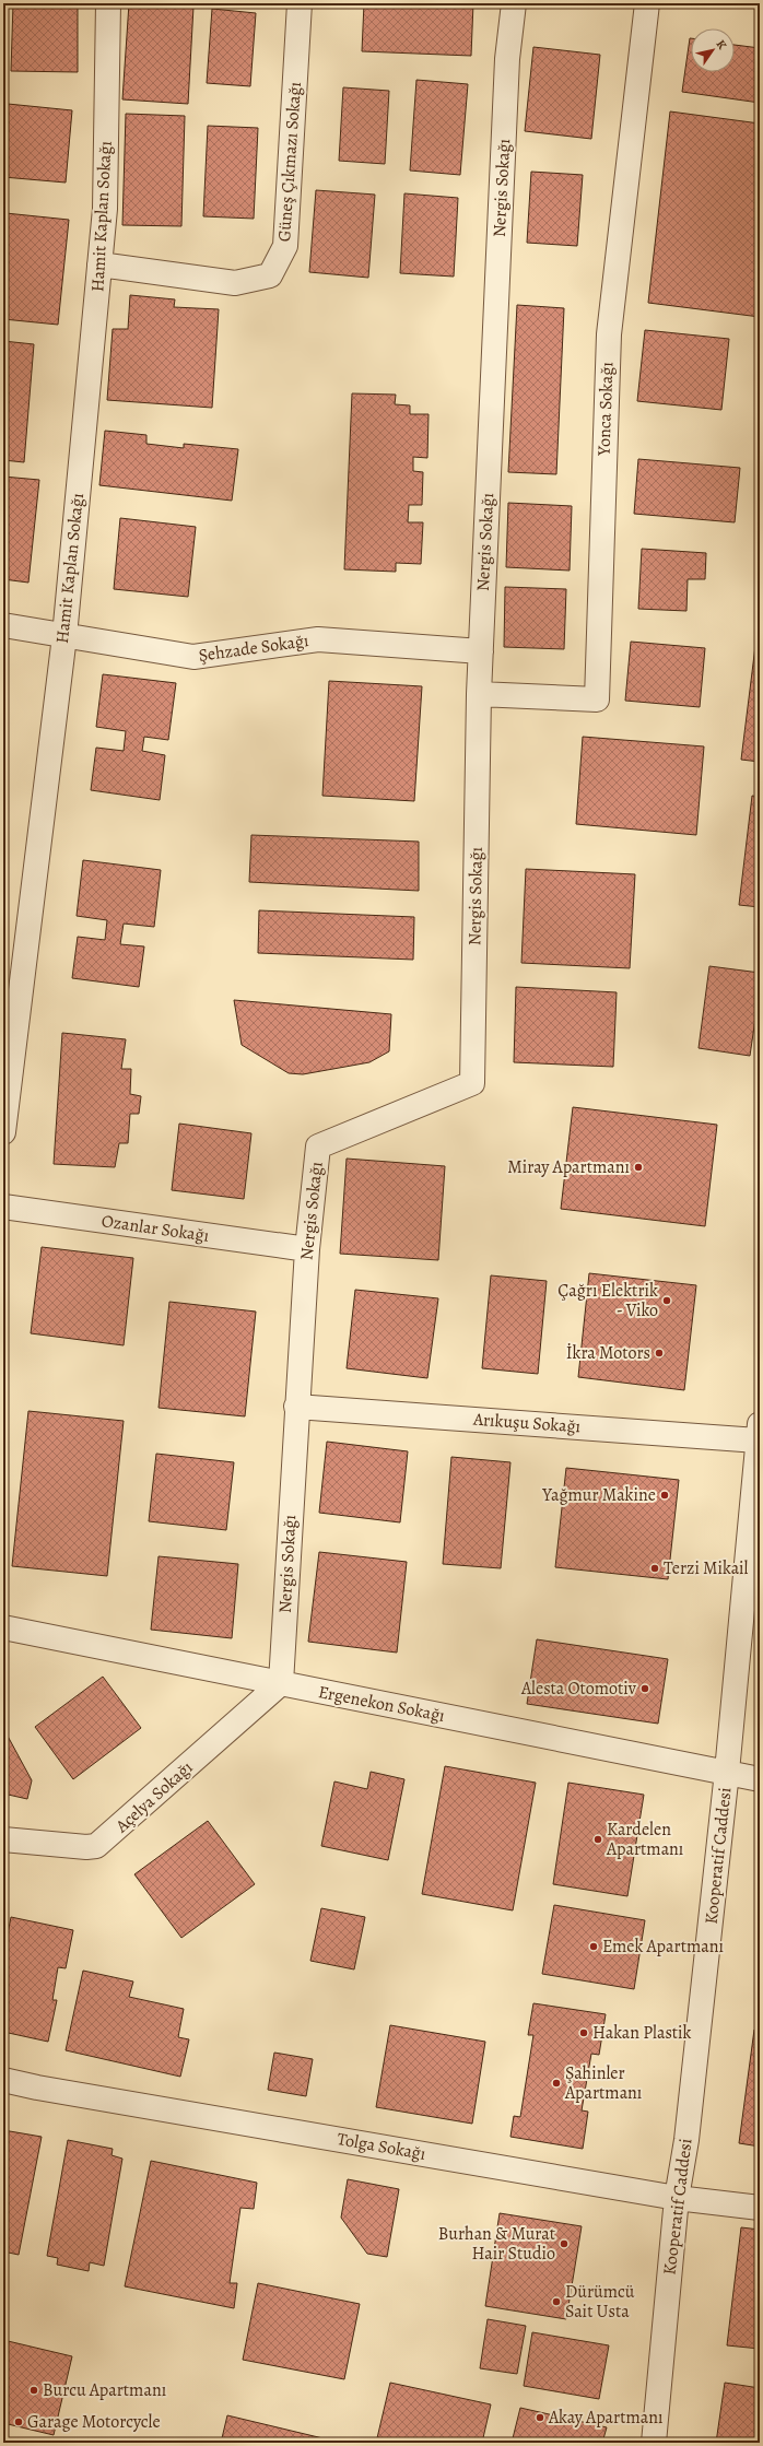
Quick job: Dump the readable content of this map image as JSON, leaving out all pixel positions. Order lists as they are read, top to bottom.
{
  "streets": {
    "street": [
      "Güneş Çıkmazı Sokağı",
      "Nergis Sokağı",
      "Hamit Kaplan Sokağı",
      "Yonca Sokağı",
      "Şehzade Sokağı",
      "Ozanlar Sokağı",
      "Arıkuşu Sokağı",
      "Ergenekon Sokağı",
      "Açelya Sokağı",
      "Kooperatif Caddesi",
      "Tolga Sokağı"
    ]
  },
  "crossings": [
    ["Güneş Çıkmazı Sokağı", "Hamit Kaplan Sokağı"],
    ["Nergis Sokağı", "Yonca Sokağı"],
    ["Nergis Sokağı", "Şehzade Sokağı"],
    ["Nergis Sokağı", "Ozanlar Sokağı"],
    ["Nergis Sokağı", "Arıkuşu Sokağı"],
    ["Nergis Sokağı", "Ergenekon Sokağı"],
    ["Nergis Sokağı", "Açelya Sokağı"],
    ["Hamit Kaplan Sokağı", "Şehzade Sokağı"],
    ["Arıkuşu Sokağı", "Kooperatif Caddesi"],
    ["Ergenekon Sokağı", "Açelya Sokağı"],
    ["Ergenekon Sokağı", "Kooperatif Caddesi"],
    ["Kooperatif Caddesi", "Tolga Sokağı"]
  ],
  "places": [
    "Miray Apartmanı",
    "Çağrı Elektrik - Viko",
    "İkra Motors",
    "Yağmur Makine",
    "Terzi Mikail",
    "Alesta Otomotiv",
    "Kardelen Apartmanı",
    "Emek Apartmanı",
    "Hakan Plastik",
    "Şahinler Apartmanı",
    "Burhan & Murat Hair Studio",
    "Dürümcü Sait Usta",
    "Burcu Apartmanı",
    "Akay Apartmanı",
    "Garage Motorcycle"
  ],
  "north": "top right"
}
